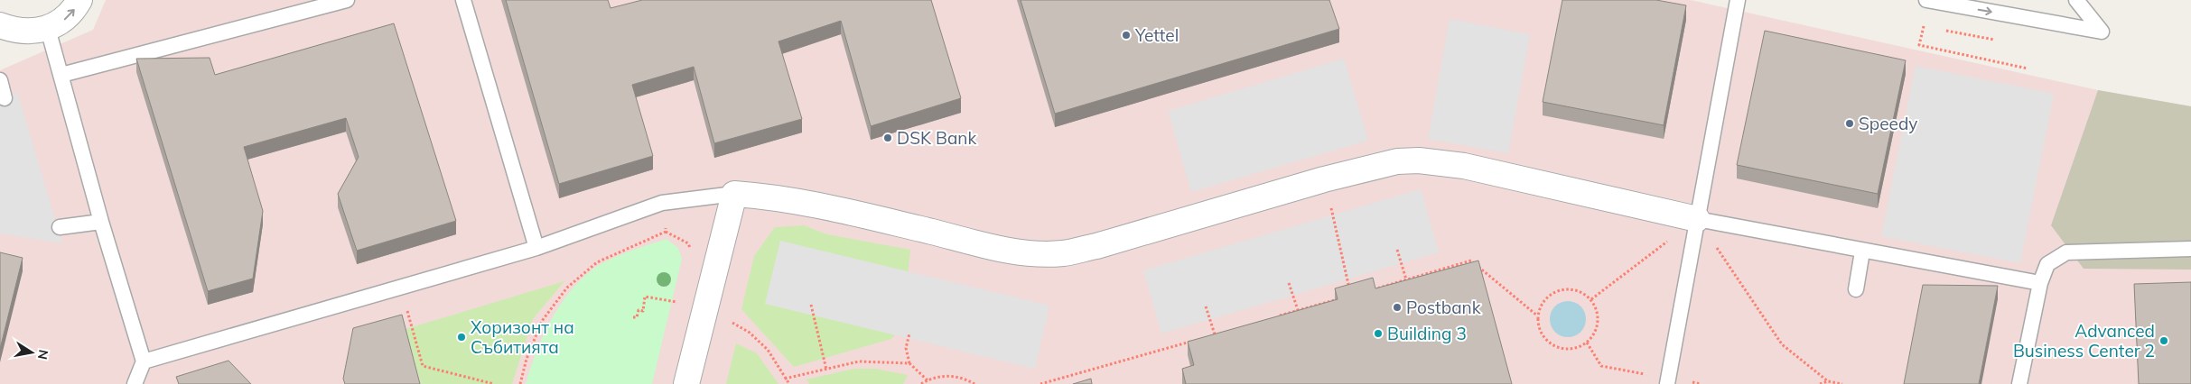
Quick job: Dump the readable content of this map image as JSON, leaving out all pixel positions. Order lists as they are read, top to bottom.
{
  "places": [
    "Yettel",
    "Speedy",
    "DSK Bank",
    "Postbank",
    "Building 3",
    "Хоризонт на Събитията",
    "Advanced Business Center 2"
  ],
  "north": "right"
}
